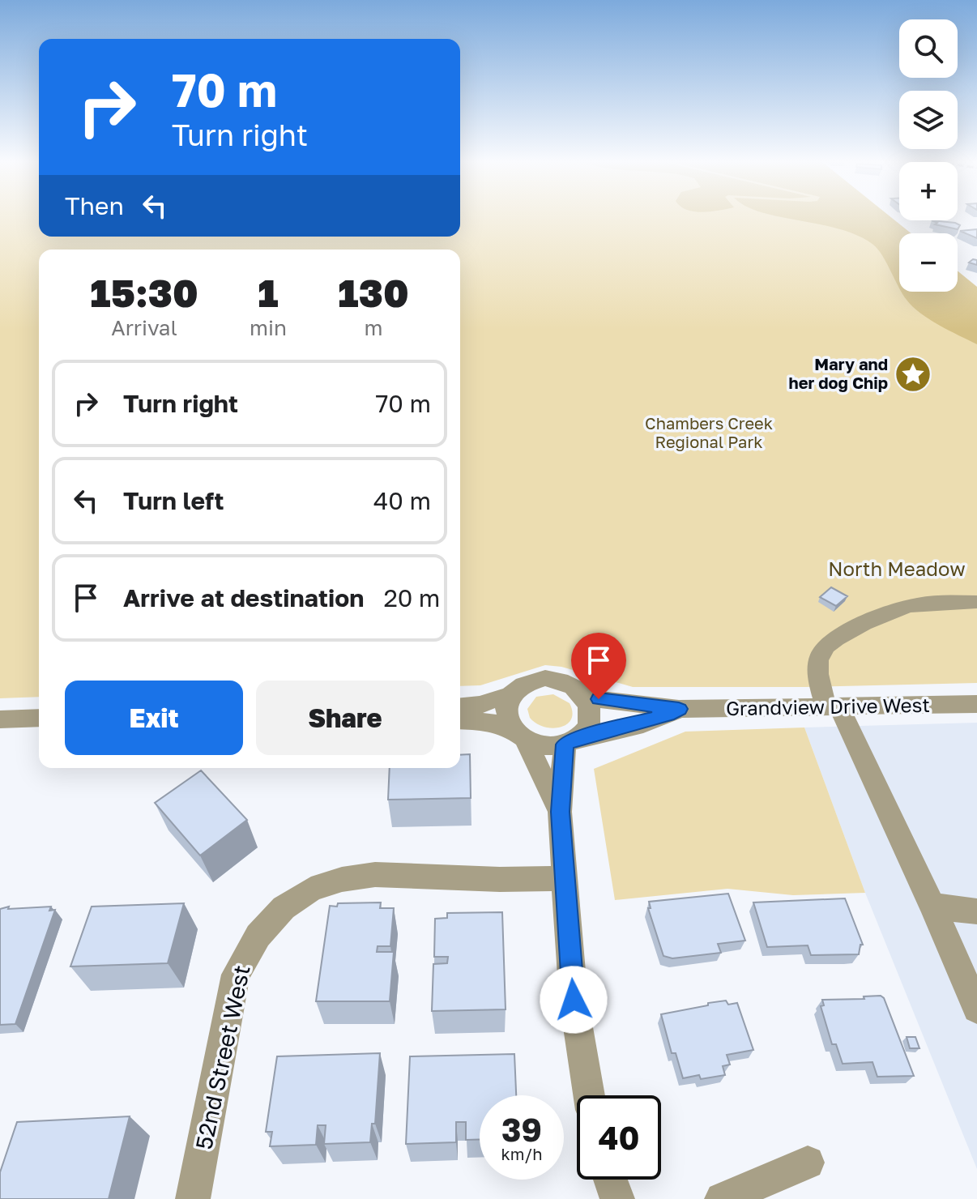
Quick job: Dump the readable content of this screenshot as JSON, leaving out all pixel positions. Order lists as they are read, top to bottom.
{
  "streets": {
    "street": ["Grandview Drive West", "52nd Street West"]
  },
  "parks": ["Chambers Creek Regional Park", "North Meadow"],
  "places": {
    "place": ["Mary and her dog Chip"]
  },
  "page": {
    "map_buttons": ["+", "−"],
    "turn": ["70 m", "Turn right"],
    "then": "Then",
    "eta": [
      "15:30",
      "Arrival",
      "1",
      "min",
      "130",
      "m"
    ],
    "list": [
      {
        "name": "Turn right",
        "value": "70 m"
      },
      {
        "name": "Turn left",
        "value": "40 m"
      },
      {
        "name": "Arrive at destination",
        "value": "20 m"
      }
    ],
    "buttons": ["Exit", "Share"],
    "speed": "39 km/h",
    "limit": "40"
  }
}
